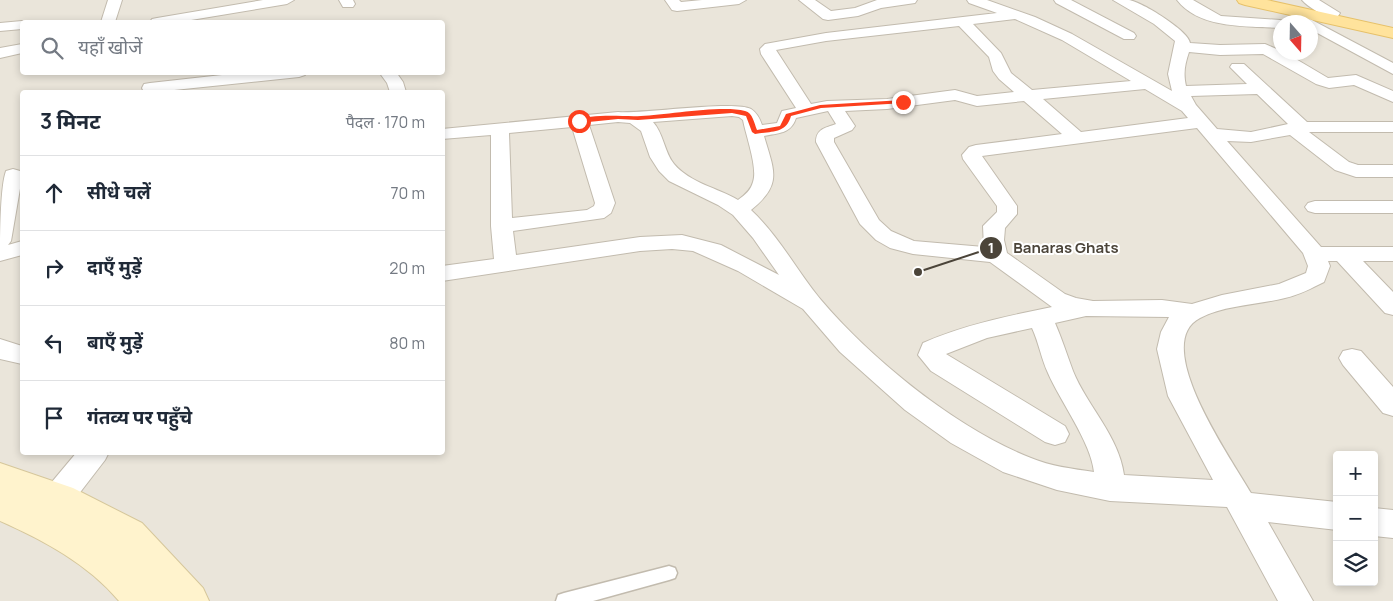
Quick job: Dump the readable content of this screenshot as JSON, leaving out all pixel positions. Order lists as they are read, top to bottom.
{
  "places": ["Banaras Ghats"],
  "north": "bottom",
  "page": {
    "search": "यहाँ खोजें",
    "heading": ["3 मिनट", "पैदल · 170 m"],
    "list": [
      ["सीधे चलें", "70 m"],
      ["दाएँ मुड़ें", "20 m"],
      ["बाएँ मुड़ें", "80 m"],
      "गंतव्य पर पहुँचे"
    ],
    "map_buttons": ["+", "−"]
  }
}
